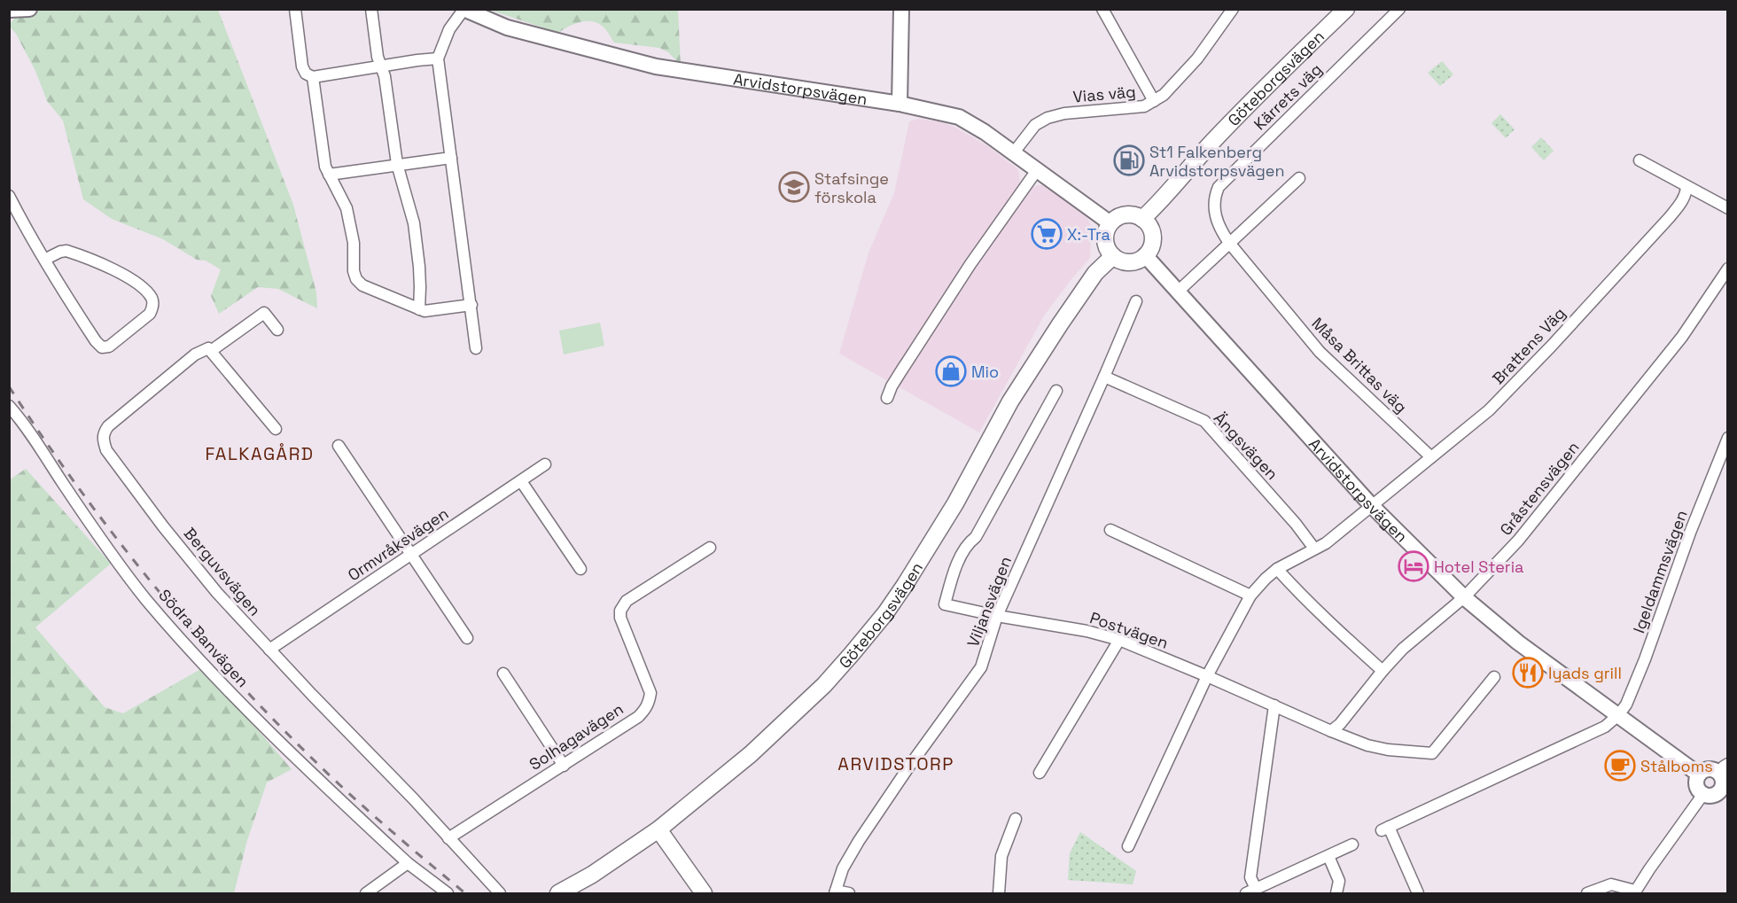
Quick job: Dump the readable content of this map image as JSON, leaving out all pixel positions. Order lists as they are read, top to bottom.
{
  "streets": {
    "main road": ["Göteborgsvägen"],
    "street": [
      "Arvidstorpsvägen",
      "Vias väg",
      "Kärrets väg",
      "Brattens Väg",
      "Måsa Brittas väg",
      "Ängsvägen",
      "Gråstensvägen",
      "Ormvråksvägen",
      "Berguvsvägen",
      "Igeldammsvägen",
      "Viljansvägen",
      "Postvägen",
      "Södra Banvägen",
      "Solhagavägen"
    ]
  },
  "crossings": [
    ["Göteborgsvägen", "Arvidstorpsvägen"],
    ["Arvidstorpsvägen", "Vias väg"],
    ["Arvidstorpsvägen", "Brattens Väg"],
    ["Arvidstorpsvägen", "Gråstensvägen"],
    ["Arvidstorpsvägen", "Igeldammsvägen"],
    ["Kärrets väg", "Måsa Brittas väg"],
    ["Brattens Väg", "Måsa Brittas väg"],
    ["Brattens Väg", "Ängsvägen"],
    ["Brattens Väg", "Postvägen"],
    ["Ängsvägen", "Viljansvägen"],
    ["Gråstensvägen", "Postvägen"],
    ["Ormvråksvägen", "Berguvsvägen"],
    ["Berguvsvägen", "Solhagavägen"],
    ["Viljansvägen", "Postvägen"]
  ],
  "districts": ["FALKAGÅRD", "ARVIDSTORP"],
  "places": {
    "fuel station": ["St1 Falkenberg Arvidstorpsvägen"],
    "school or university": ["Stafsinge förskola"],
    "supermarket": ["X:-Tra"],
    "shop": ["Mio"],
    "hotel": ["Hotel Steria"],
    "restaurant": ["Iyads grill"],
    "cafe": ["Stålboms"]
  }
}
